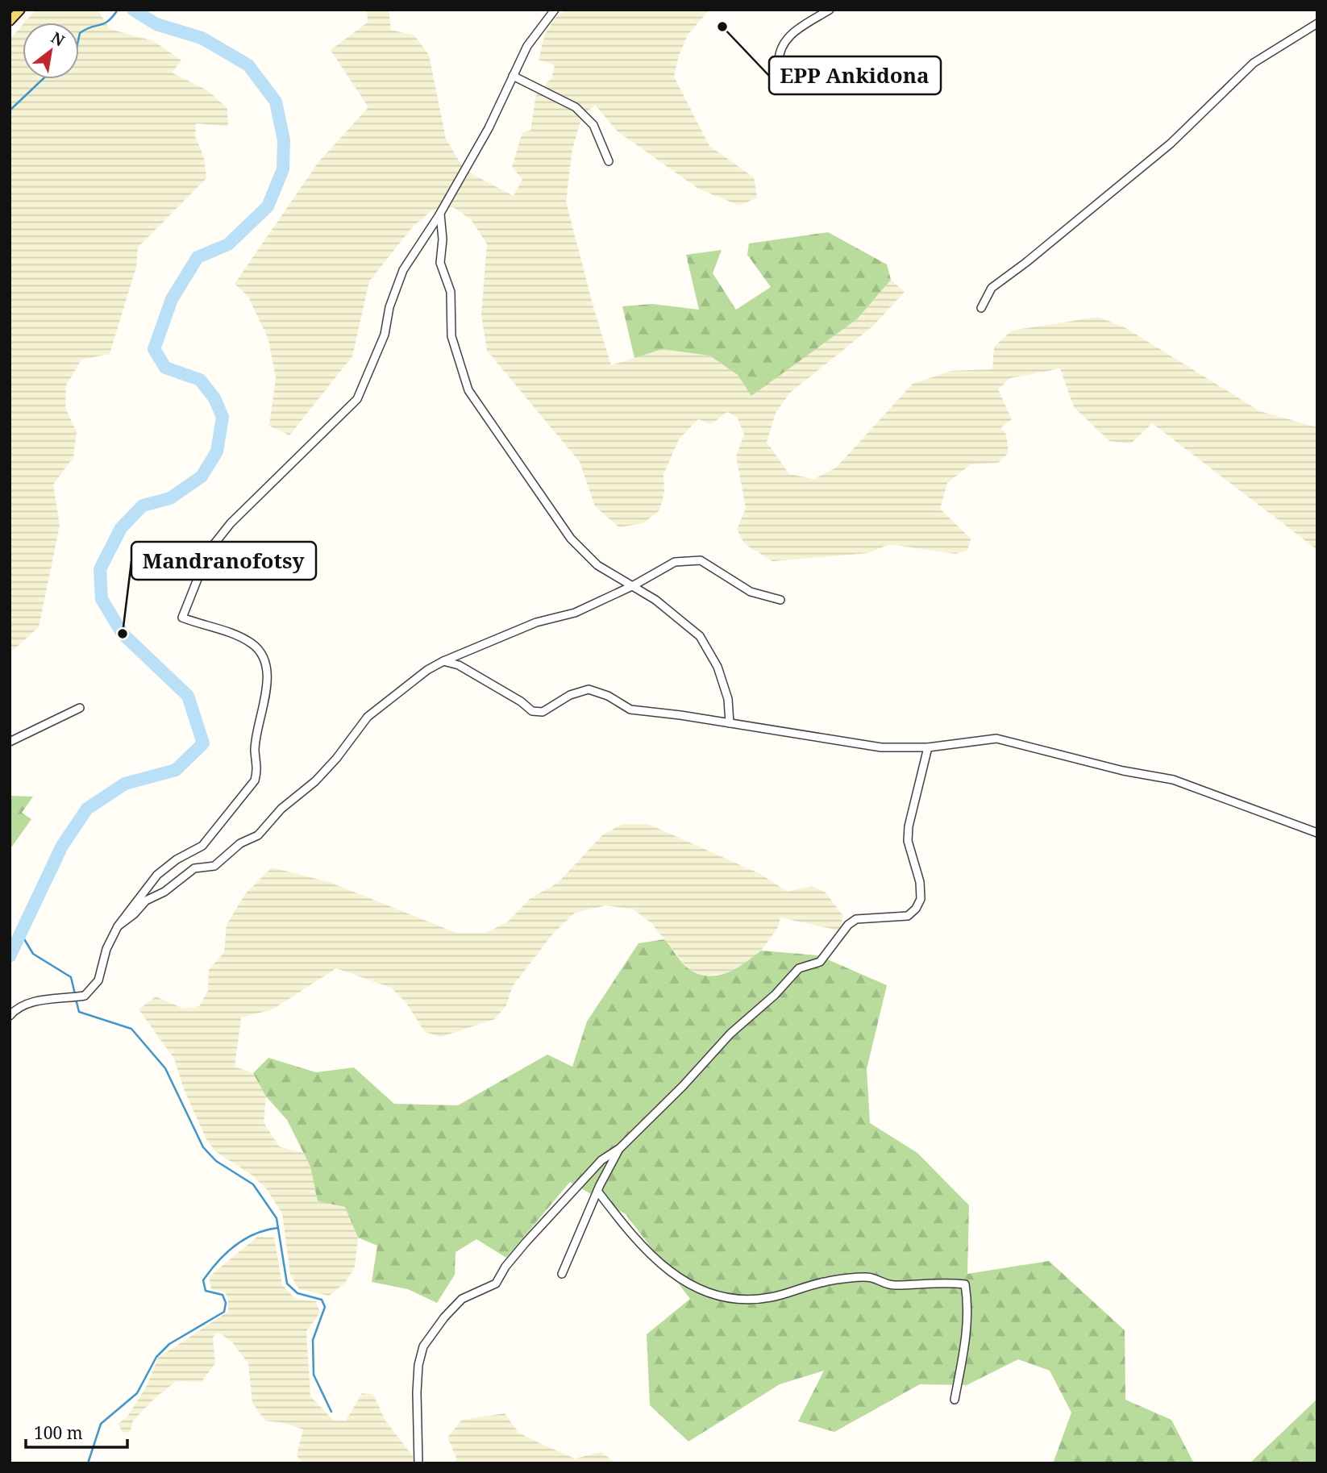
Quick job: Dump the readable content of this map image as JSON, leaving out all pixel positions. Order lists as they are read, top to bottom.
{
  "places": ["EPP Ankidona", "Mandranofotsy"],
  "scale_bar": "100 m",
  "north": "top right"
}
